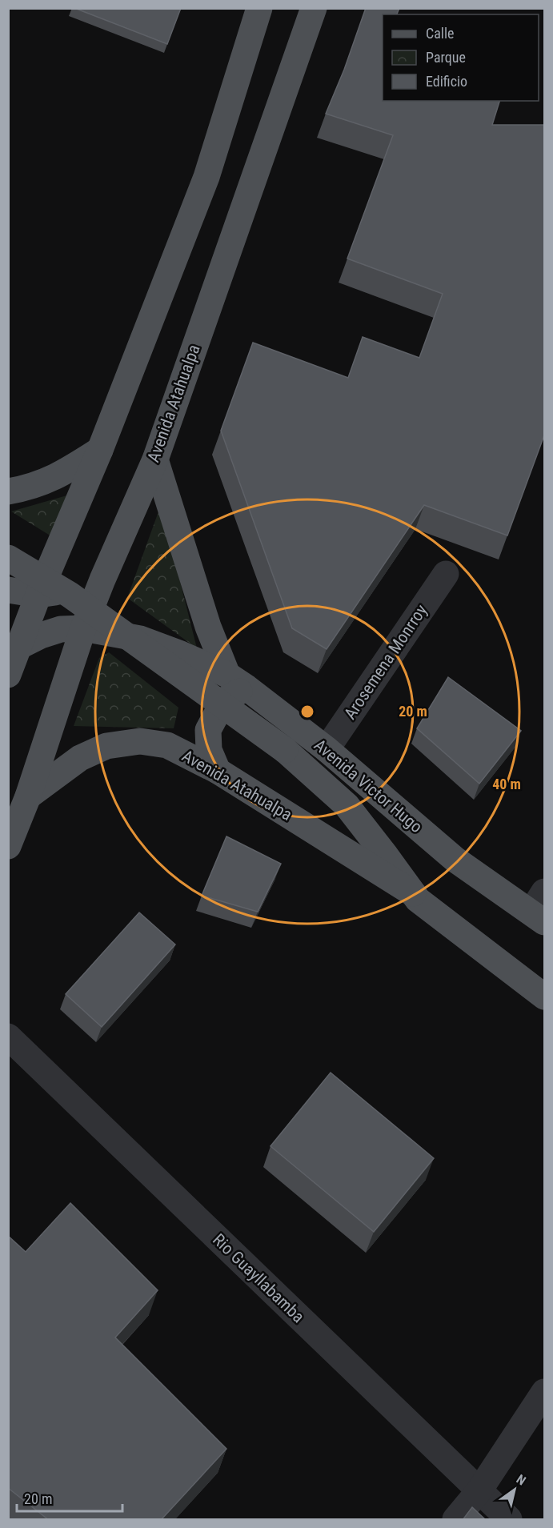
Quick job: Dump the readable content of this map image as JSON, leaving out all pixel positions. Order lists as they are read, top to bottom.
{
  "streets": {
    "main road": ["Avenida Atahualpa", "Avenida Victor Hugo"],
    "street": ["Arosemena Monrroy", "Rio Guayllabamba"]
  },
  "crossings": [
    ["Avenida Atahualpa", "Avenida Victor Hugo"],
    ["Arosemena Monrroy", "Avenida Victor Hugo"]
  ],
  "legend": ["Calle", "Parque", "Edificio"],
  "scale_bar": "20 m",
  "north": "top right",
  "rings": ["20 m", "40 m"]
}
